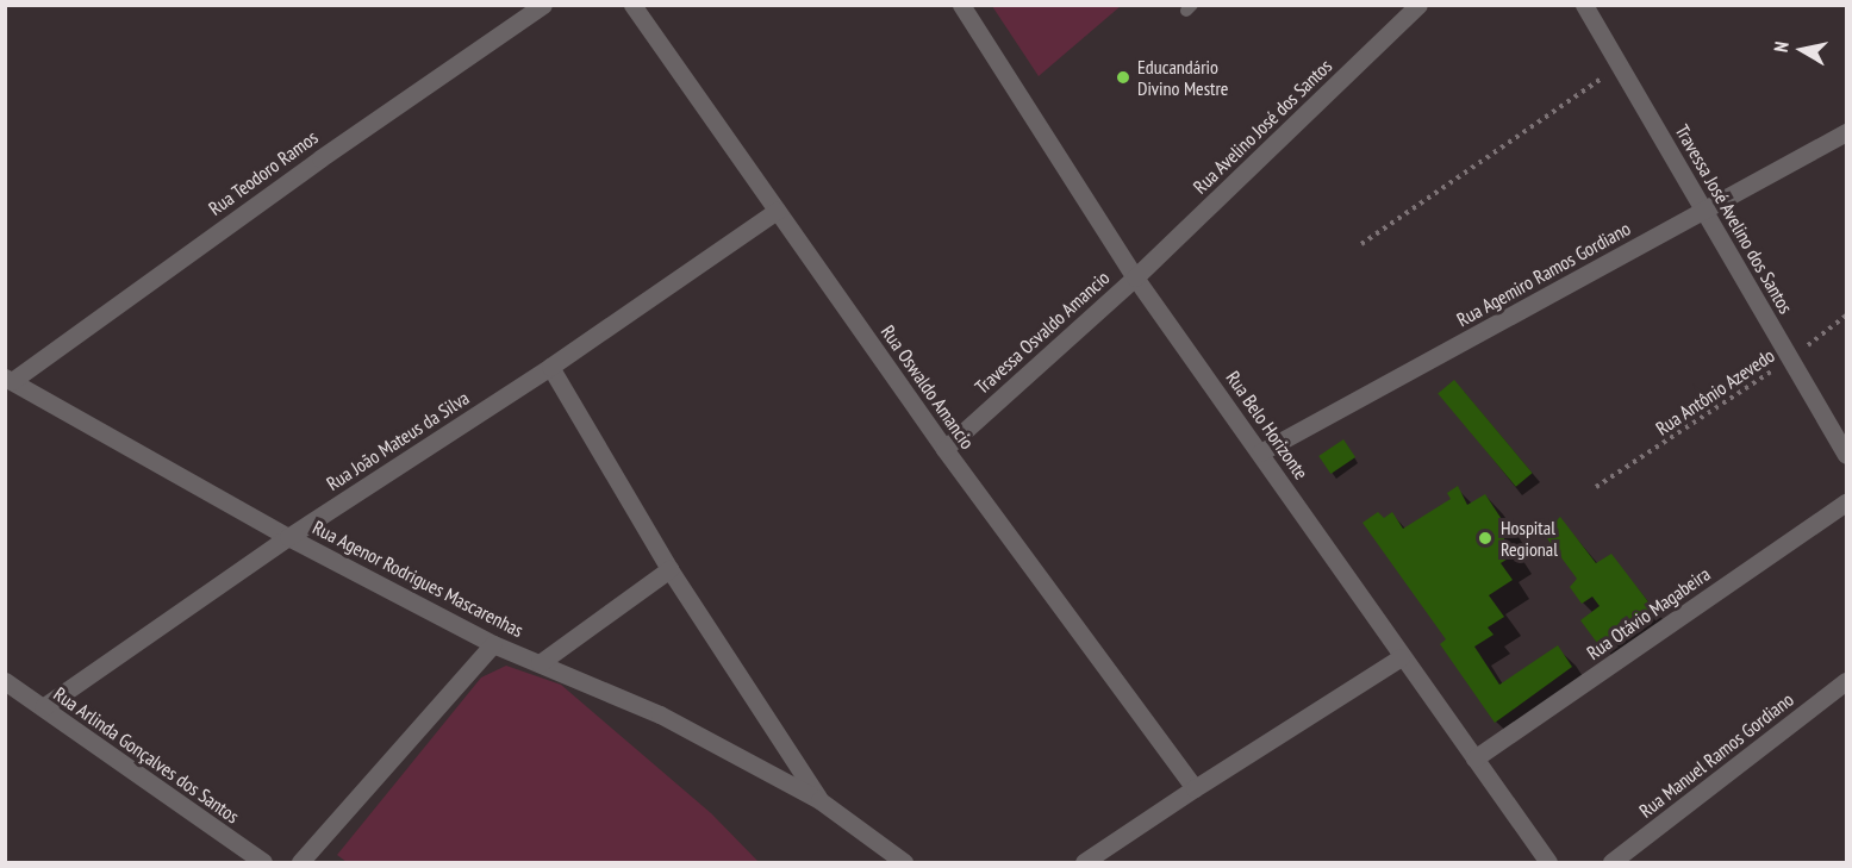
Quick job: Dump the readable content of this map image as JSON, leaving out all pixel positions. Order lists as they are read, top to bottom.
{
  "streets": {
    "street": [
      "Rua Avelino José dos Santos",
      "Rua Teodoro Ramos",
      "Travessa José Avelino dos Santos",
      "Rua Agemiro Ramos Gordiano",
      "Travessa Osvaldo Amancio",
      "Rua Oswaldo Amancio",
      "Rua Belo Horizonte",
      "Rua João Mateus da Silva",
      "Rua Agenor Rodrigues Mascarenhas",
      "Rua Otávio Magabeira",
      "Rua Arlinda Gonçalves dos Santos",
      "Rua Manuel Ramos Gordiano"
    ],
    "path": ["Rua Antônio Azevedo"]
  },
  "crossings": [
    ["Rua Avelino José dos Santos", "Travessa Osvaldo Amancio"],
    ["Rua Avelino José dos Santos", "Rua Belo Horizonte"],
    ["Rua Teodoro Ramos", "Rua Agenor Rodrigues Mascarenhas"],
    ["Travessa José Avelino dos Santos", "Rua Agemiro Ramos Gordiano"],
    ["Travessa José Avelino dos Santos", "Rua Antônio Azevedo"],
    ["Rua Agemiro Ramos Gordiano", "Rua Belo Horizonte"],
    ["Travessa Osvaldo Amancio", "Rua Oswaldo Amancio"],
    ["Travessa Osvaldo Amancio", "Rua Belo Horizonte"],
    ["Rua Oswaldo Amancio", "Rua João Mateus da Silva"],
    ["Rua Belo Horizonte", "Rua Otávio Magabeira"],
    ["Rua João Mateus da Silva", "Rua Agenor Rodrigues Mascarenhas"],
    ["Rua João Mateus da Silva", "Rua Arlinda Gonçalves dos Santos"]
  ],
  "places": ["Educandário Divino Mestre", "Hospital Regional"],
  "north": "left"
}
